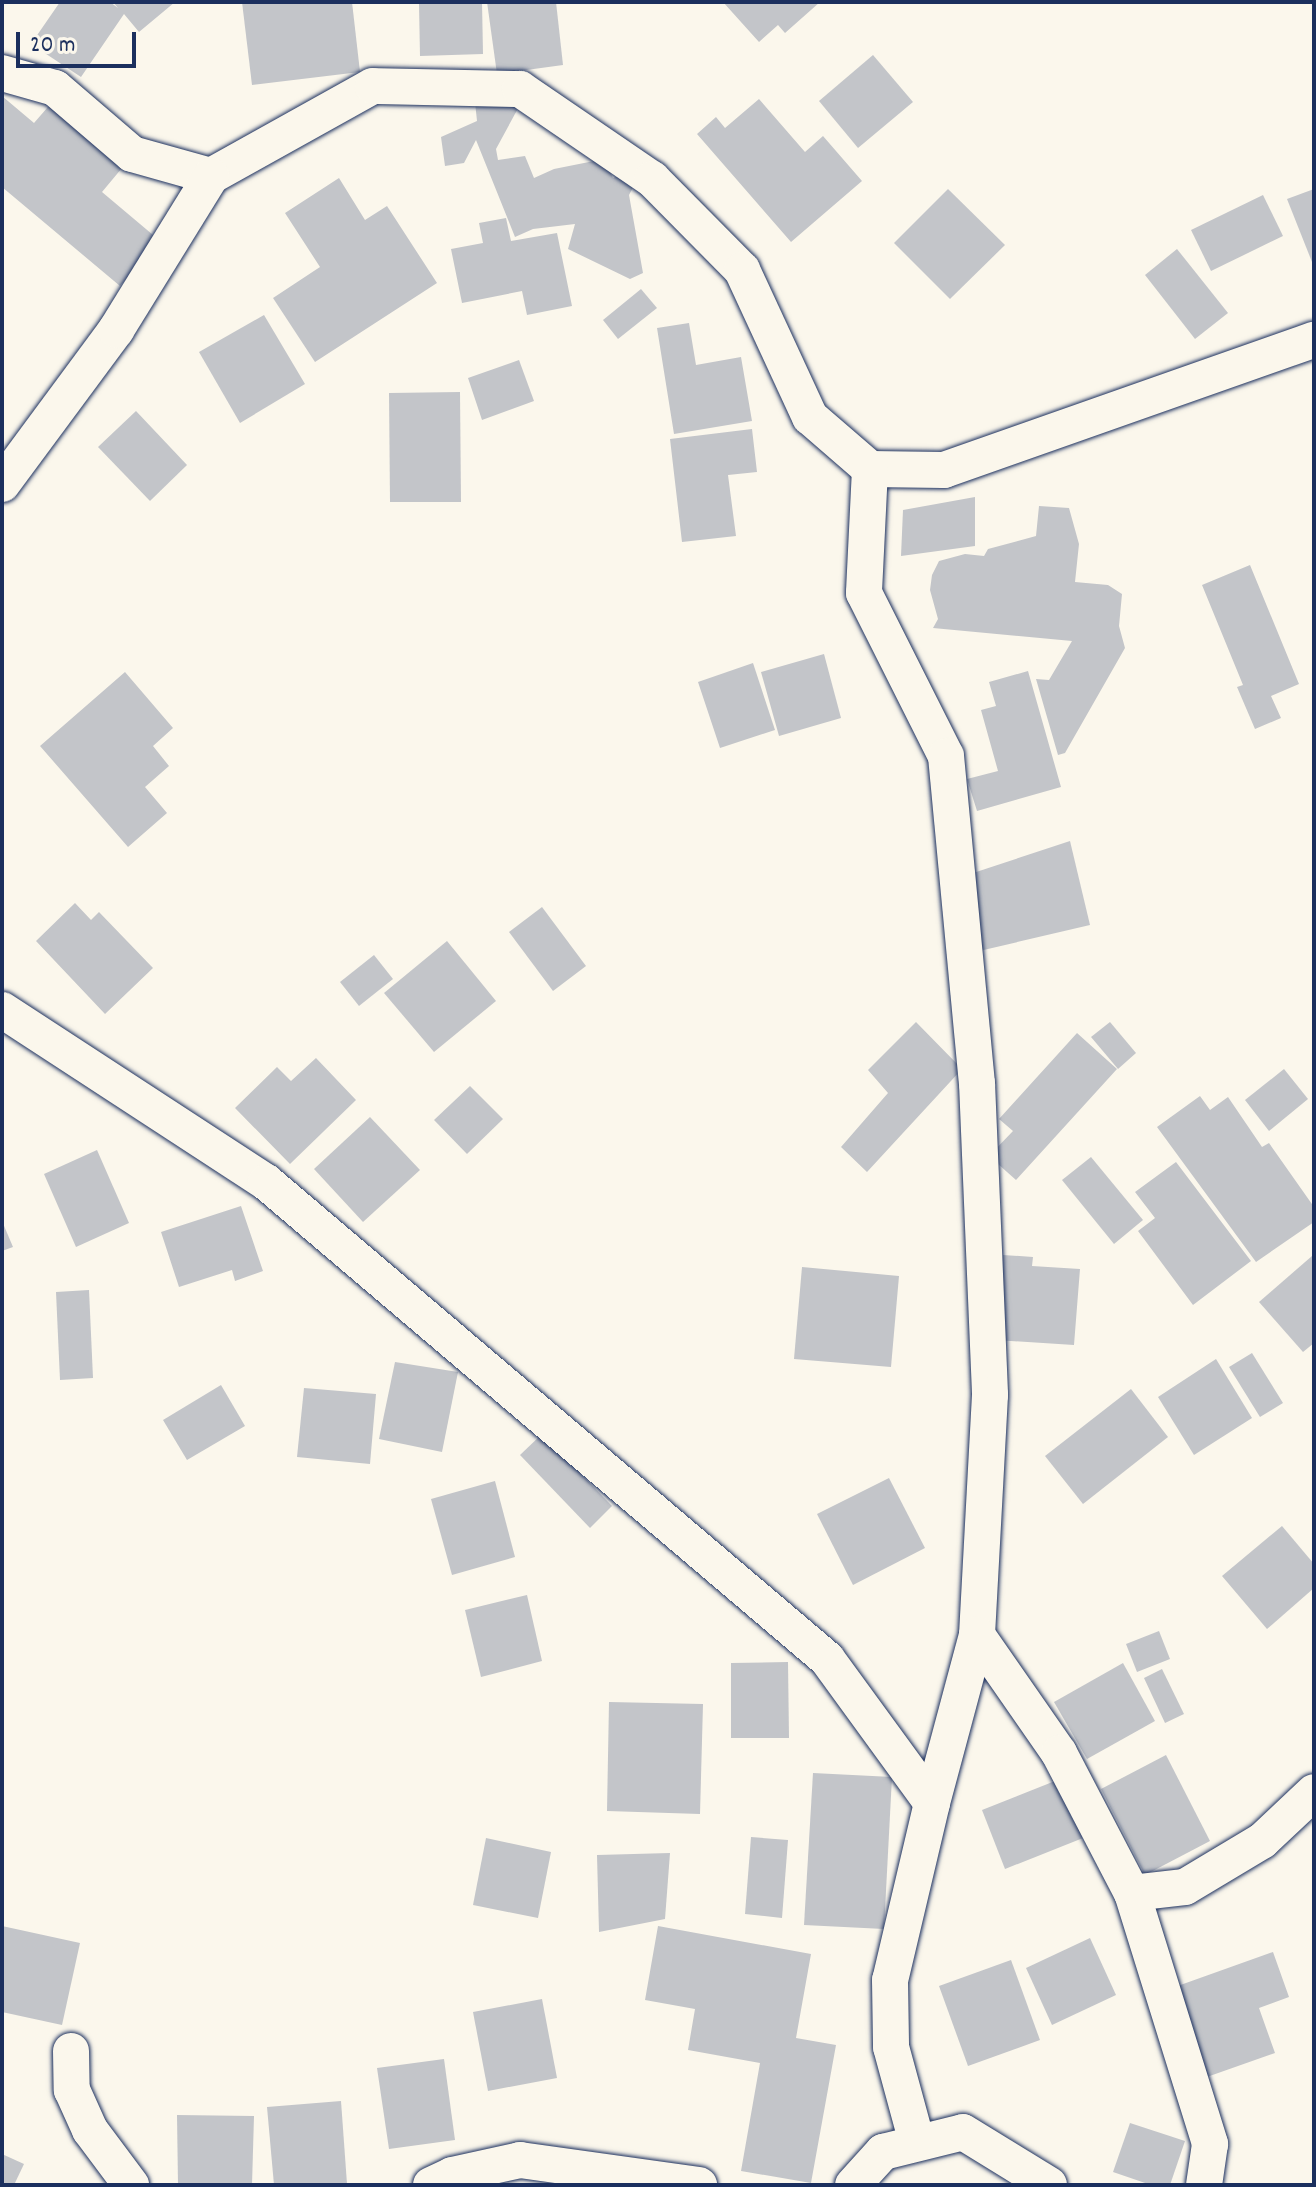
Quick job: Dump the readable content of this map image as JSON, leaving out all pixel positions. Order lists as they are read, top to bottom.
{
  "scale_bar": "20 m"
}
